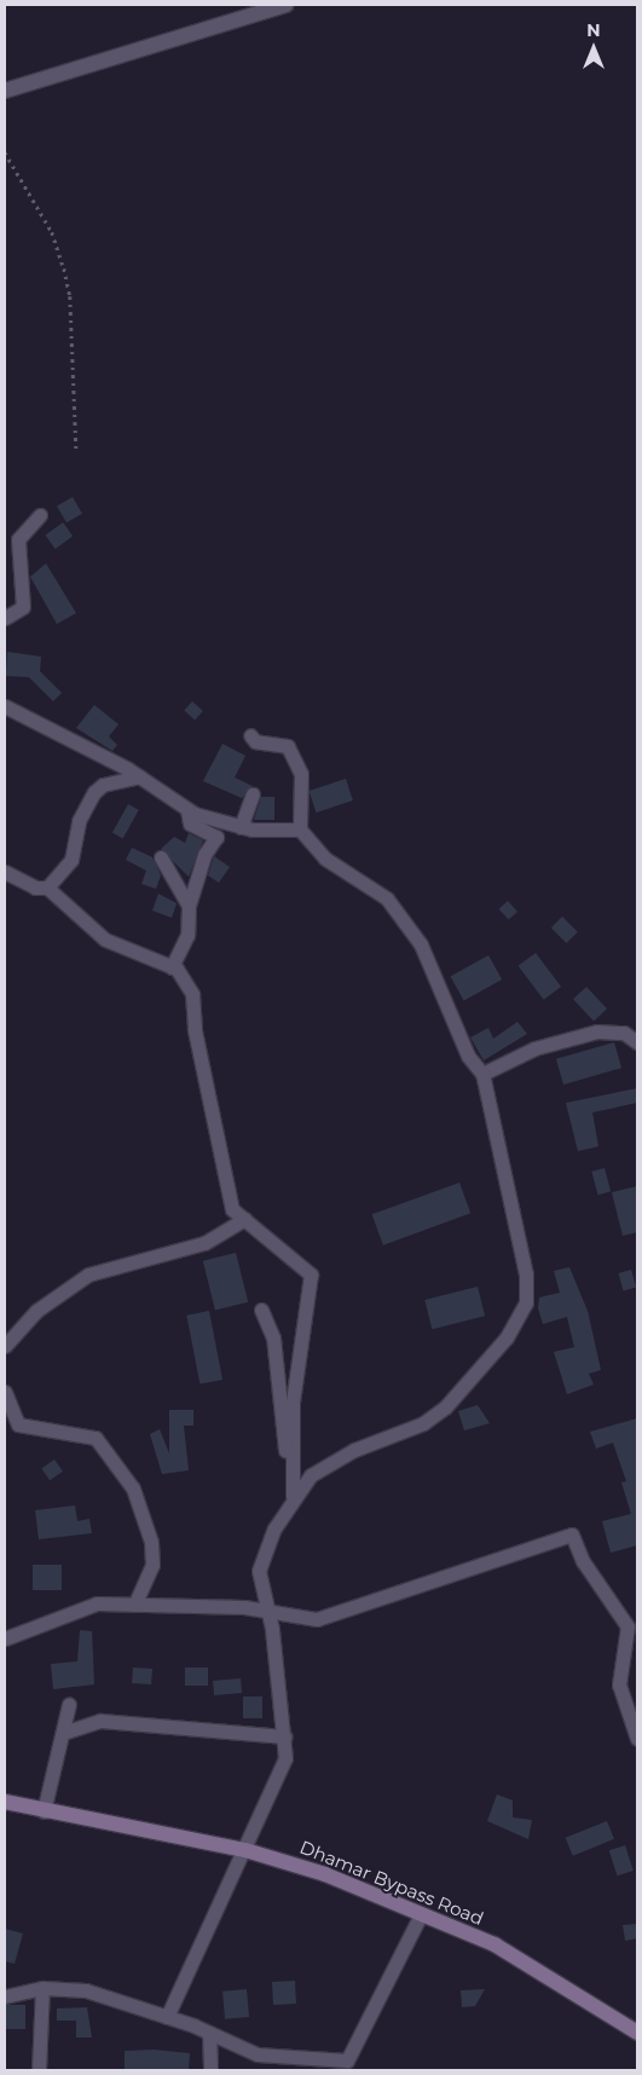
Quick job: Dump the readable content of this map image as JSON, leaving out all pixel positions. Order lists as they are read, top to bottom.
{
  "streets": {
    "main road": ["Dhamar Bypass Road"]
  },
  "north": "top"
}
